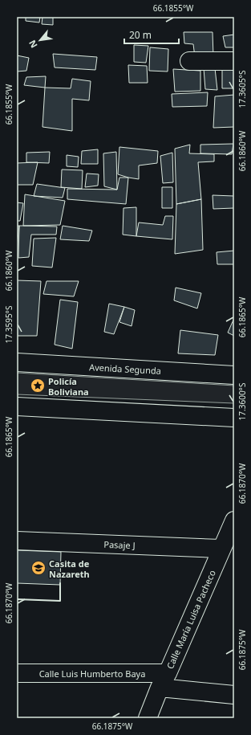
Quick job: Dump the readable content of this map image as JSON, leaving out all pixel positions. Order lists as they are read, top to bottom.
{
  "streets": {
    "street": [
      "Avenida Segunda",
      "Pasaje J",
      "Calle María Luisa Pacheco",
      "Calle Luis Humberto Baya"
    ]
  },
  "crossings": [
    ["Pasaje J", "Calle María Luisa Pacheco"],
    ["Calle María Luisa Pacheco", "Calle Luis Humberto Baya"]
  ],
  "places": {
    "place": ["Policía Boliviana"],
    "school or university": ["Casita de Nazareth"]
  },
  "scale_bar": "20 m",
  "north": "bottom left",
  "coordinates": [
    "66.1855°W",
    "17.3605°S",
    "66.1860°W",
    "66.1865°W",
    "17.3595°S",
    "17.3600°S",
    "66.1870°W",
    "66.1875°W"
  ]
}
